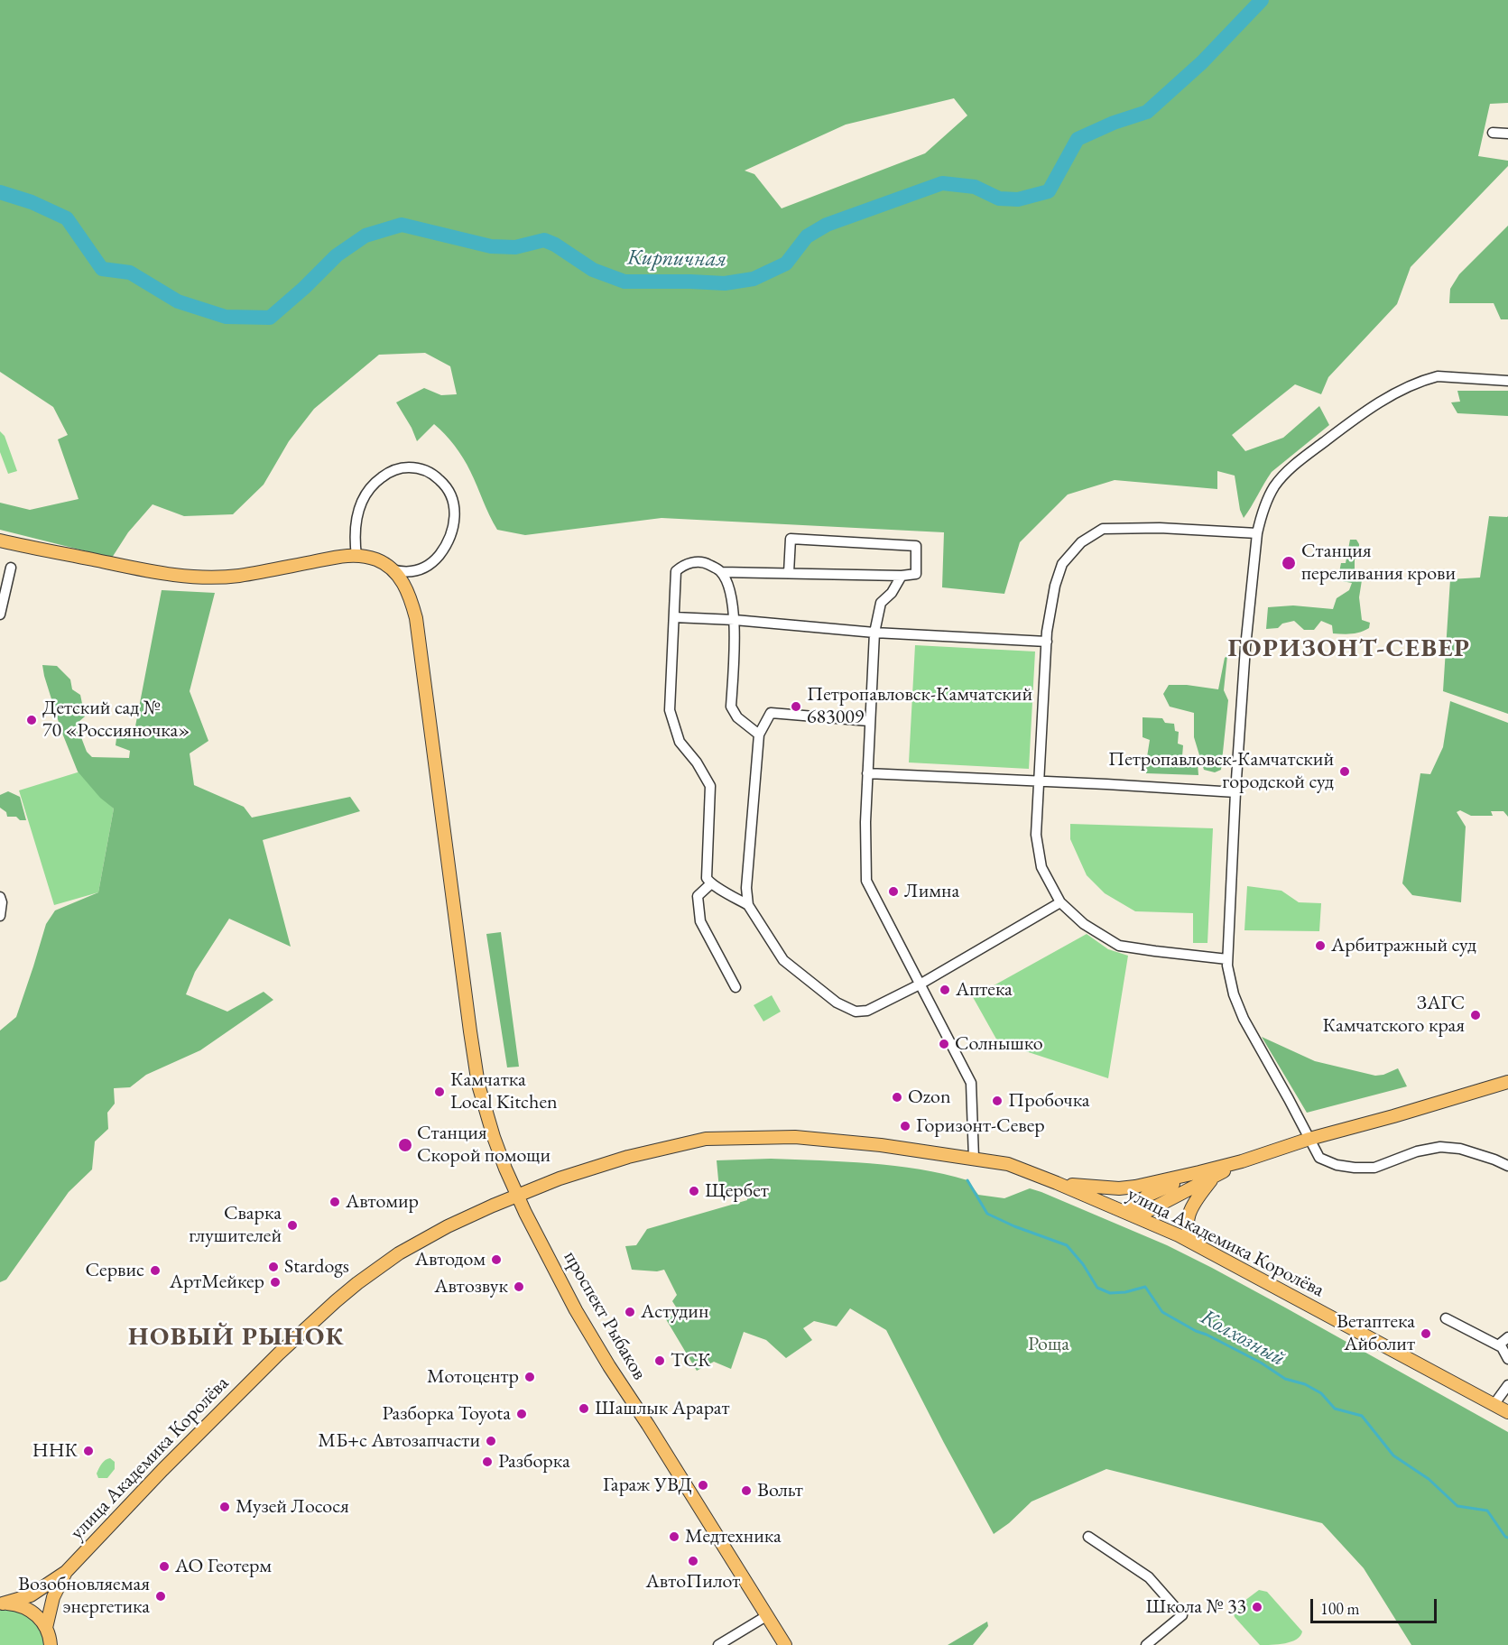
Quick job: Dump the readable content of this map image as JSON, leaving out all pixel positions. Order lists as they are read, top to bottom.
{
  "streets": {
    "main road": ["улица Академика Королёва", "проспект Рыбаков"]
  },
  "crossings": [
    ["улица Академика Королёва", "проспект Рыбаков"]
  ],
  "districts": ["ГОРИЗОНТ-СЕВЕР", "НОВЫЙ РЫНОК"],
  "water": ["Кирпичная", "Колхозный"],
  "parks": ["Роща"],
  "places": [
    "Станция переливания крови",
    "Петропавловск-Камчатский 683009",
    "Детский сад № 70 «Россияночка»",
    "Петропавловск-Камчатский городской суд",
    "Лимна",
    "Арбитражный суд",
    "Аптека",
    "ЗАГС Камчатского края",
    "Солнышко",
    "Камчатка Local Kitchen",
    "Ozon",
    "Пробочка",
    "Горизонт-Север",
    "Станция Скорой помощи",
    "Щербет",
    "Автомир",
    "Сварка глушителей",
    "Автодом",
    "Stardogs",
    "Сервис",
    "АртМейкер",
    "Автозвук",
    "Астудин",
    "Ветаптека Айболит",
    "ТСК",
    "Мотоцентр",
    "Шашлык Арарат",
    "Разборка Toyota",
    "МБ+с Автозапчасти",
    "ННК",
    "Разборка",
    "Гараж УВД",
    "Вольт",
    "Музей Лосося",
    "Медтехника",
    "АвтоПилот",
    "АО Геотерм",
    "Возобновляемая энергетика",
    "Школа № 33"
  ],
  "scale_bar": "100 m"
}
